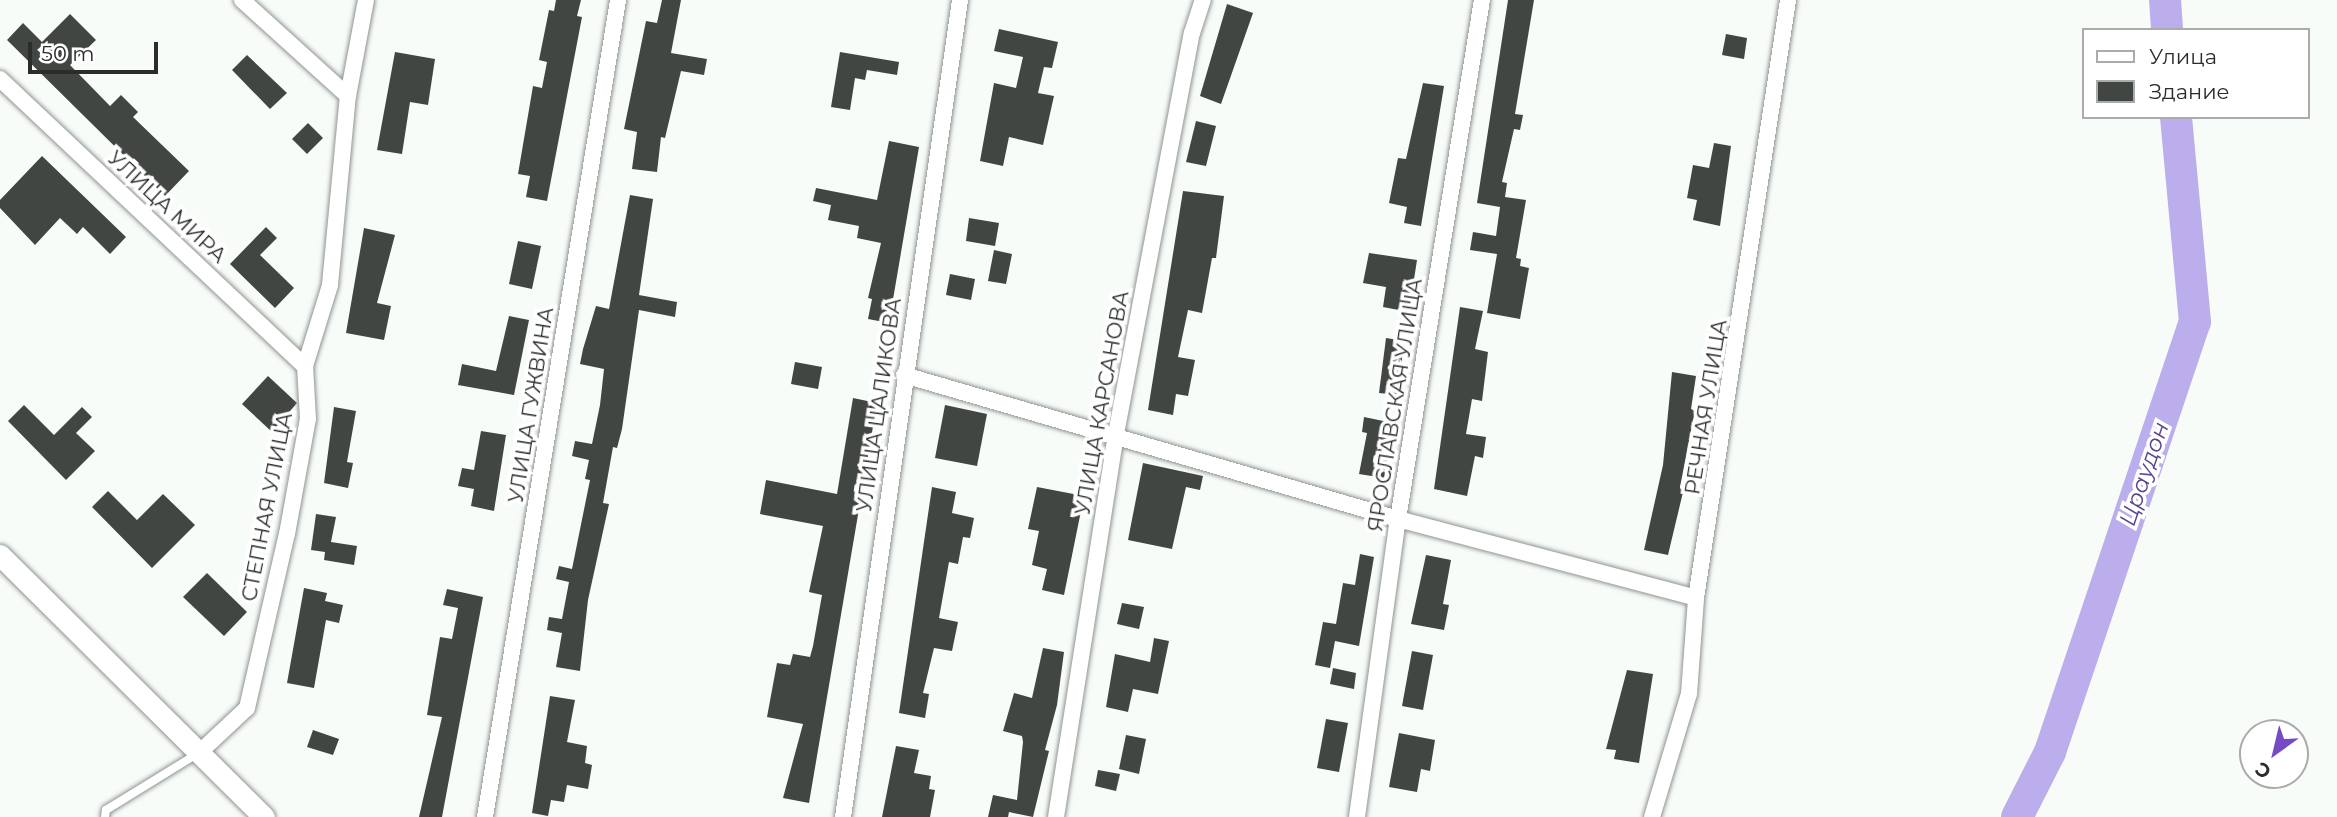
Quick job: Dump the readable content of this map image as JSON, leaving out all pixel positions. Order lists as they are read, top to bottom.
{
  "streets": {
    "street": [
      "УЛИЦА МИРА",
      "УЛИЦА КАРСАНОВА",
      "УЛИЦА ГУЖВИНА",
      "УЛИЦА ЦАЛИКОВА",
      "ЯРОСЛАВСКАЯ УЛИЦА",
      "РЕЧНАЯ УЛИЦА",
      "СТЕПНАЯ УЛИЦА"
    ]
  },
  "crossings": [
    ["УЛИЦА МИРА", "СТЕПНАЯ УЛИЦА"]
  ],
  "water": ["Цраудон"],
  "legend": ["Улица", "Здание"],
  "scale_bar": "50 m",
  "north": "bottom left"
}
